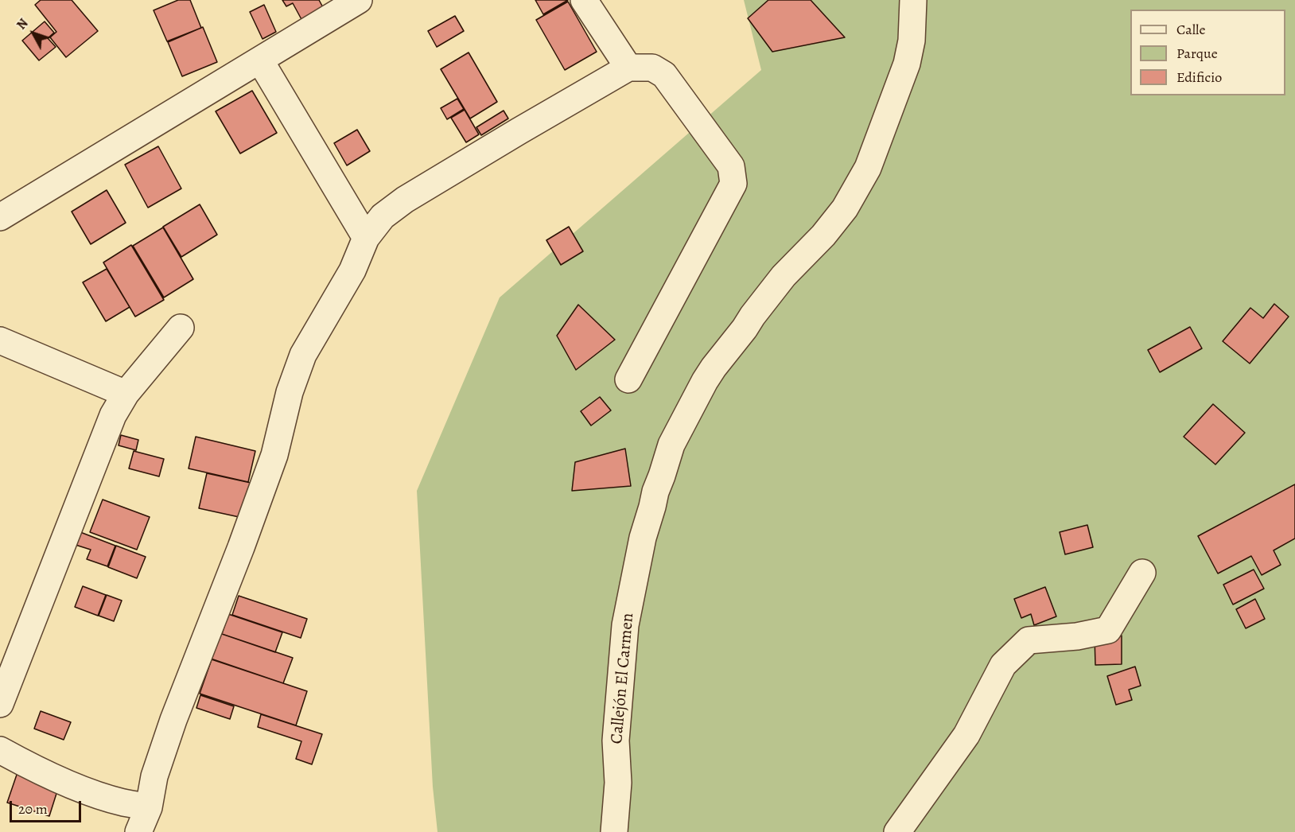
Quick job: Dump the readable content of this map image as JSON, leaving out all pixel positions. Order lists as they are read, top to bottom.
{
  "streets": {
    "street": ["Callejón El Carmen"]
  },
  "legend": ["Calle", "Parque", "Edificio"],
  "scale_bar": "20 m",
  "north": "top left"
}
